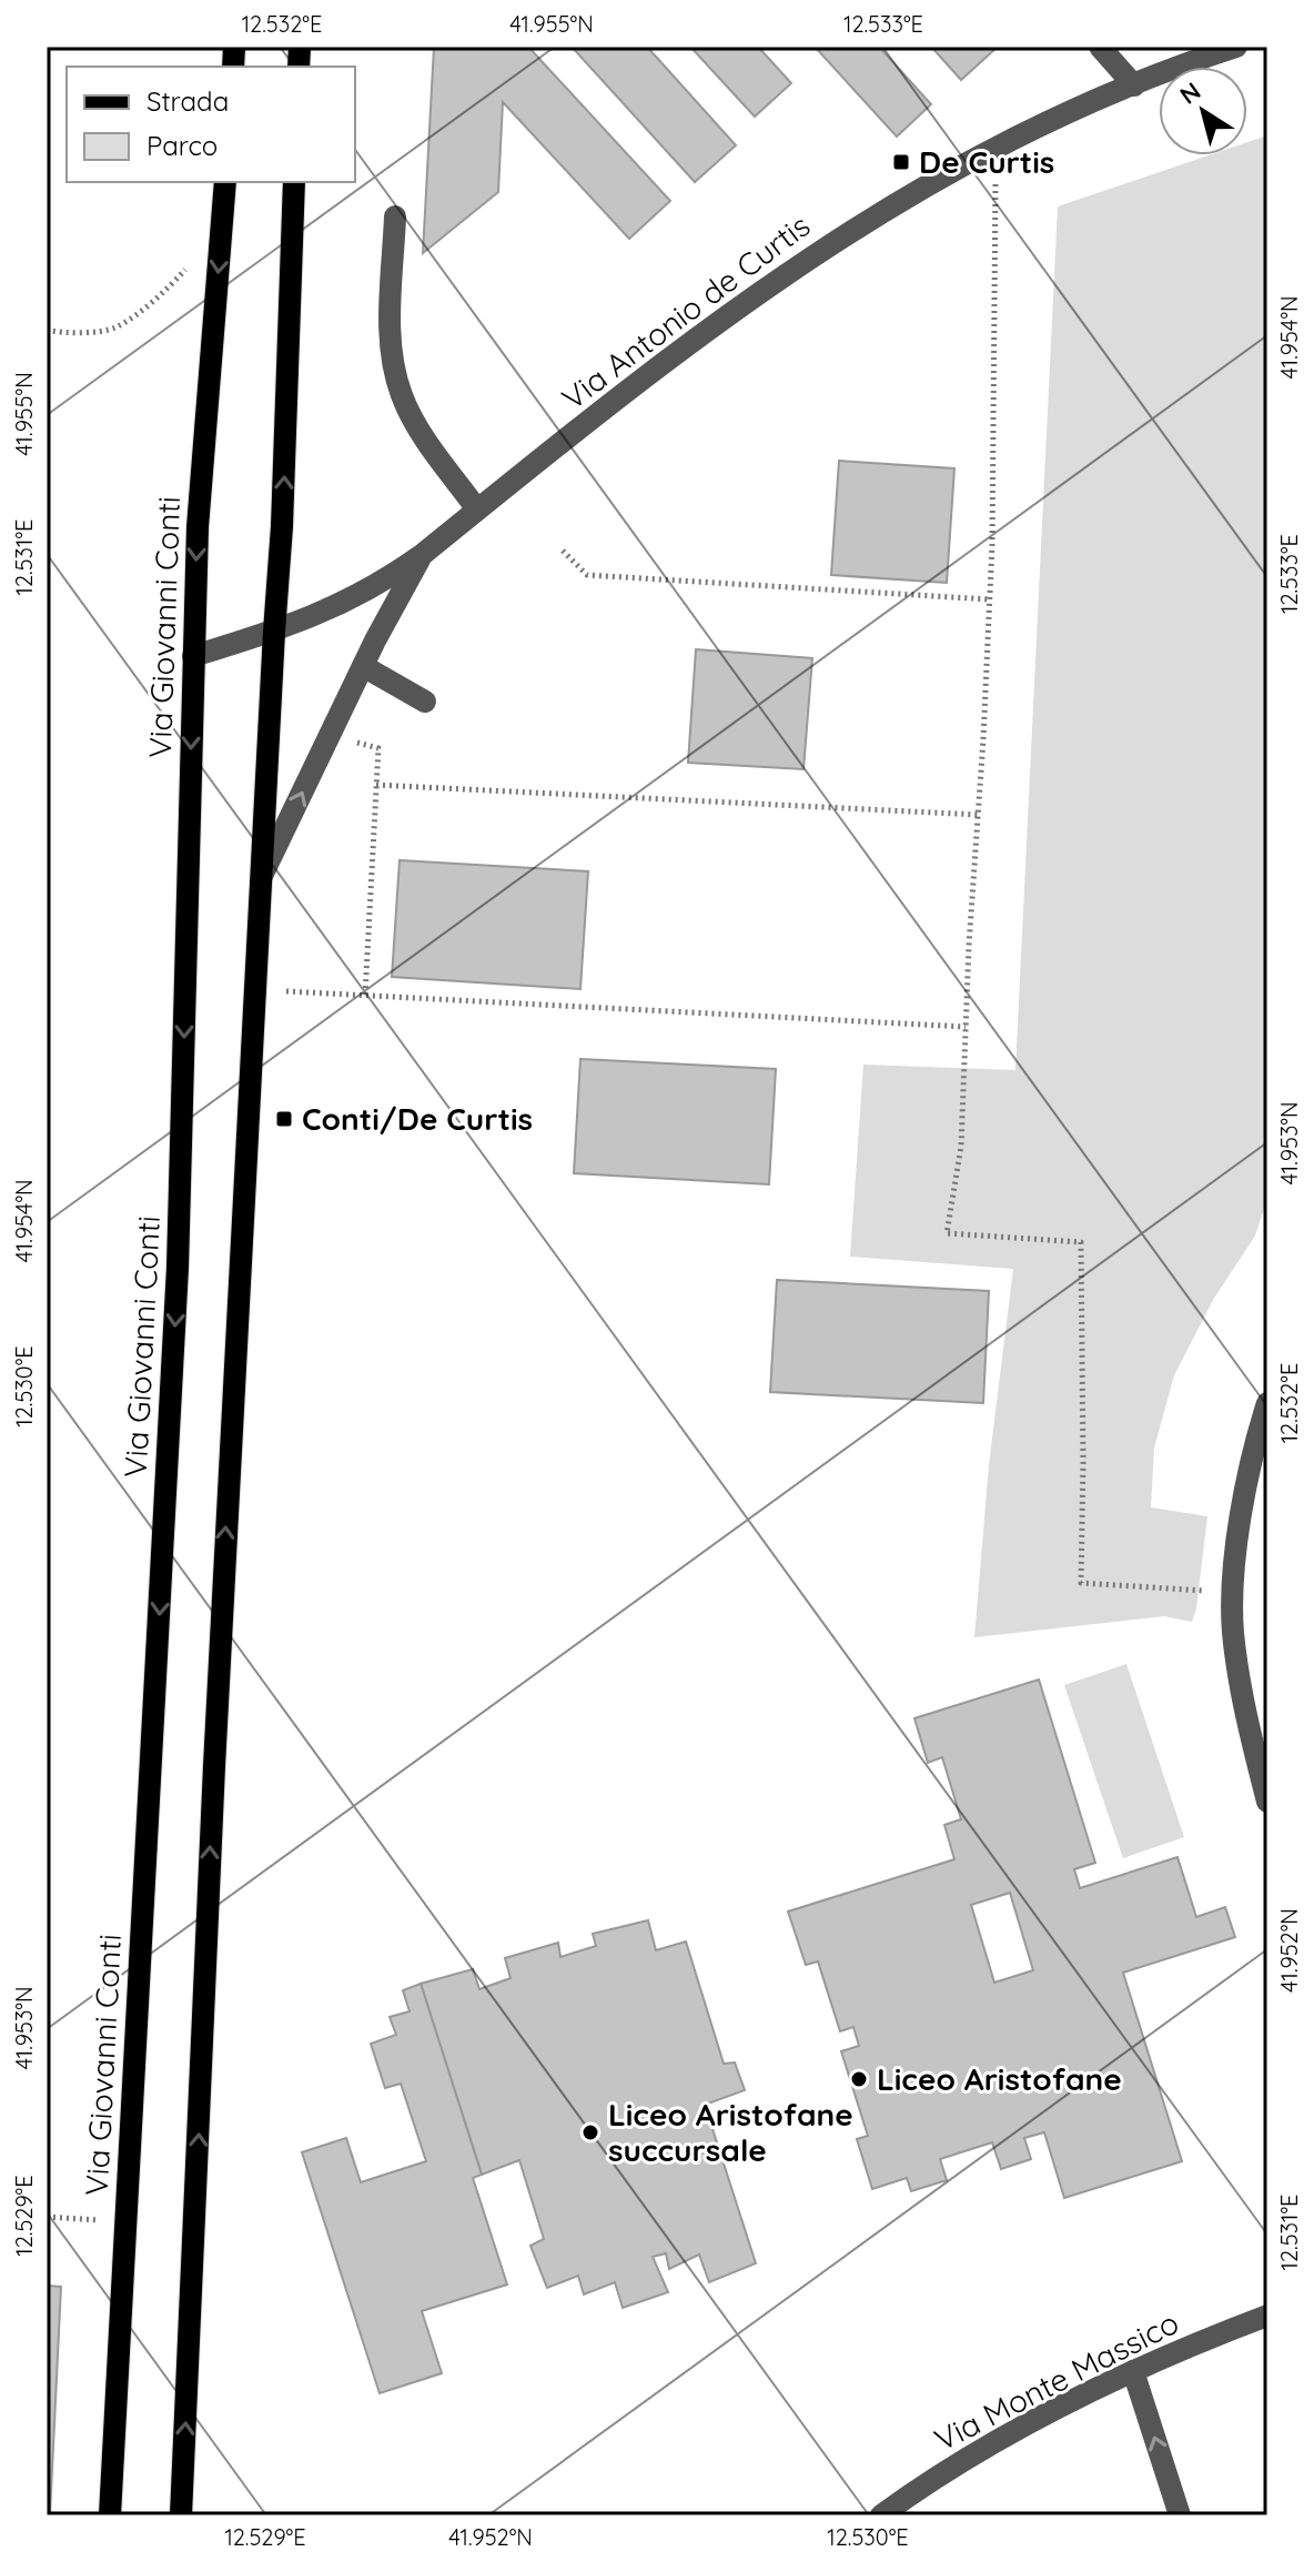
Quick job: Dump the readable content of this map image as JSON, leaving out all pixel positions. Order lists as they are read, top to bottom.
{
  "streets": {
    "main road": ["Via Giovanni Conti"],
    "street": ["Via Antonio de Curtis", "Via Monte Massico"]
  },
  "crossings": [
    ["Via Antonio de Curtis", "Via Giovanni Conti"]
  ],
  "places": {
    "transit": ["De Curtis", "Conti/De Curtis"],
    "other": ["Liceo Aristofane", "Liceo Aristofane succursale"]
  },
  "legend": ["Strada", "Parco"],
  "north": "top left",
  "coordinates": [
    "12.532°E",
    "41.955°N",
    "12.533°E",
    "41.954°N",
    "12.531°E",
    "41.953°N",
    "12.530°E",
    "41.952°N",
    "12.529°E"
  ]
}
